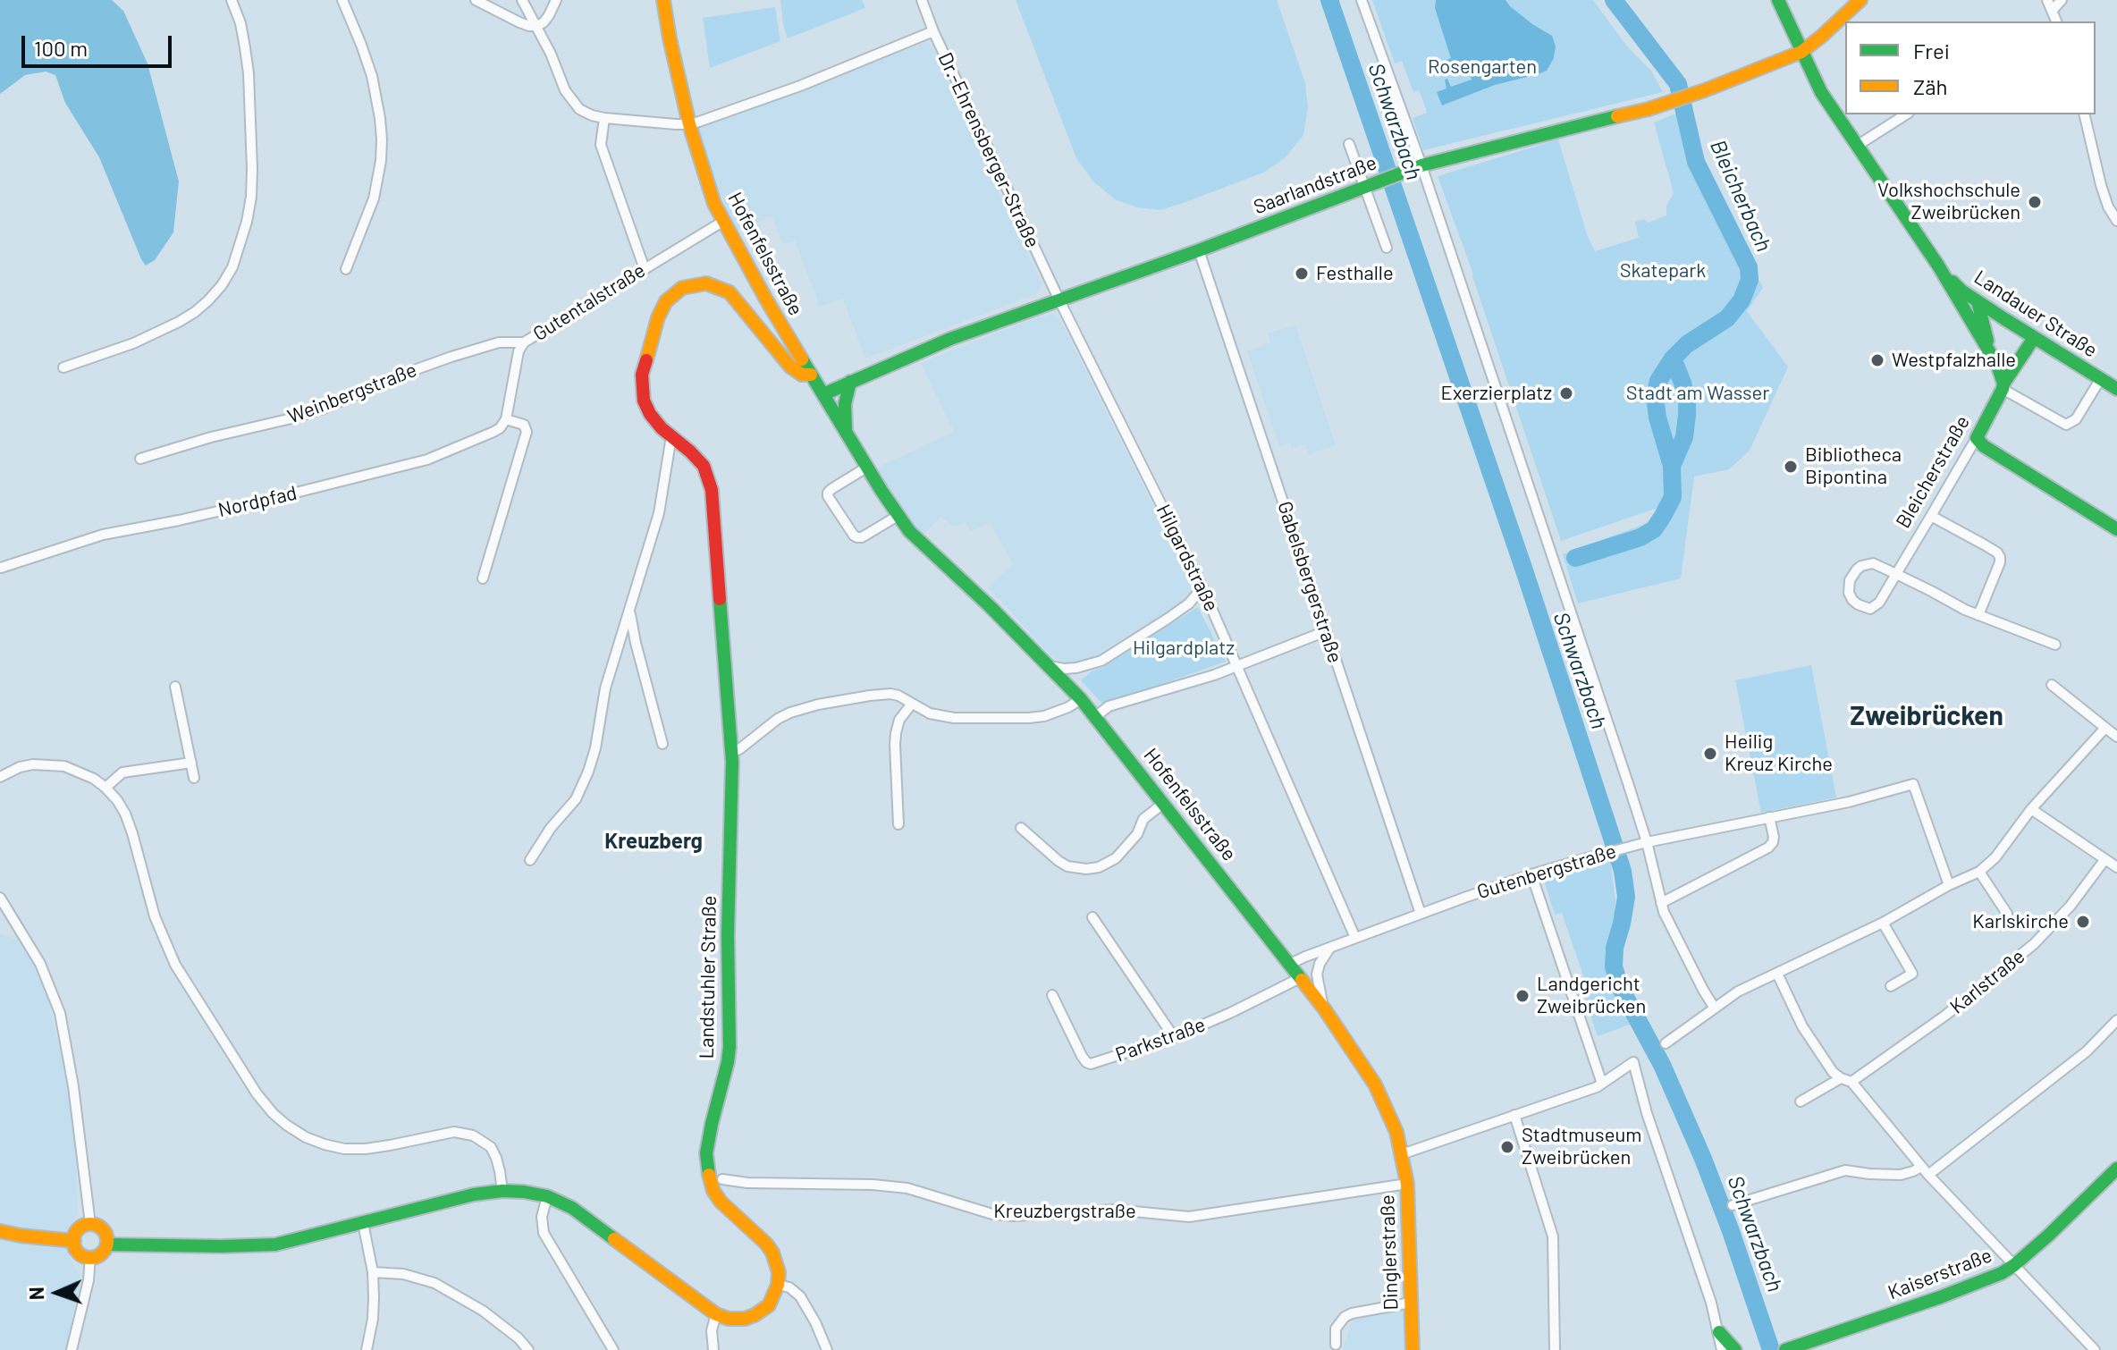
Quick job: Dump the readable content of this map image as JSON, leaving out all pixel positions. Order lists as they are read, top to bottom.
{
  "streets": {
    "main road": [
      "Saarlandstraße",
      "Hofenfelsstraße",
      "Landauer Straße",
      "Bleicherstraße",
      "Landstuhler Straße",
      "Dinglerstraße",
      "Kaiserstraße"
    ],
    "street": [
      "Dr.-Ehrensberger-Straße",
      "Gutentalstraße",
      "Weinbergstraße",
      "Nordpfad",
      "Hilgardstraße",
      "Gabelsbergerstraße",
      "Gutenbergstraße",
      "Karlstraße",
      "Parkstraße",
      "Kreuzbergstraße"
    ]
  },
  "crossings": [
    ["Dr.-Ehrensberger-Straße", "Saarlandstraße"],
    ["Dr.-Ehrensberger-Straße", "Hilgardstraße"],
    ["Saarlandstraße", "Hofenfelsstraße"],
    ["Saarlandstraße", "Landauer Straße"],
    ["Saarlandstraße", "Hilgardstraße"],
    ["Saarlandstraße", "Gabelsbergerstraße"],
    ["Hofenfelsstraße", "Gutentalstraße"],
    ["Hofenfelsstraße", "Gutenbergstraße"],
    ["Hofenfelsstraße", "Landstuhler Straße"],
    ["Hofenfelsstraße", "Parkstraße"],
    ["Hofenfelsstraße", "Dinglerstraße"],
    ["Gutentalstraße", "Weinbergstraße"],
    ["Gutentalstraße", "Nordpfad"],
    ["Landauer Straße", "Bleicherstraße"],
    ["Hilgardstraße", "Gutenbergstraße"],
    ["Gabelsbergerstraße", "Gutenbergstraße"],
    ["Kreuzbergstraße", "Dinglerstraße"]
  ],
  "districts": ["Zweibrücken", "Kreuzberg"],
  "water": ["Schwarzbach", "Bleicherbach"],
  "parks": [
    "Rosengarten",
    "Skatepark",
    "Stadt am Wasser",
    "Hilgardplatz"
  ],
  "places": [
    "Volkshochschule Zweibrücken",
    "Festhalle",
    "Westpfalzhalle",
    "Exerzierplatz",
    "Bibliotheca Bipontina",
    "Heilig Kreuz Kirche",
    "Karlskirche",
    "Landgericht Zweibrücken",
    "Stadtmuseum Zweibrücken"
  ],
  "legend": ["Frei", "Zäh"],
  "scale_bar": "100 m",
  "north": "left"
}
